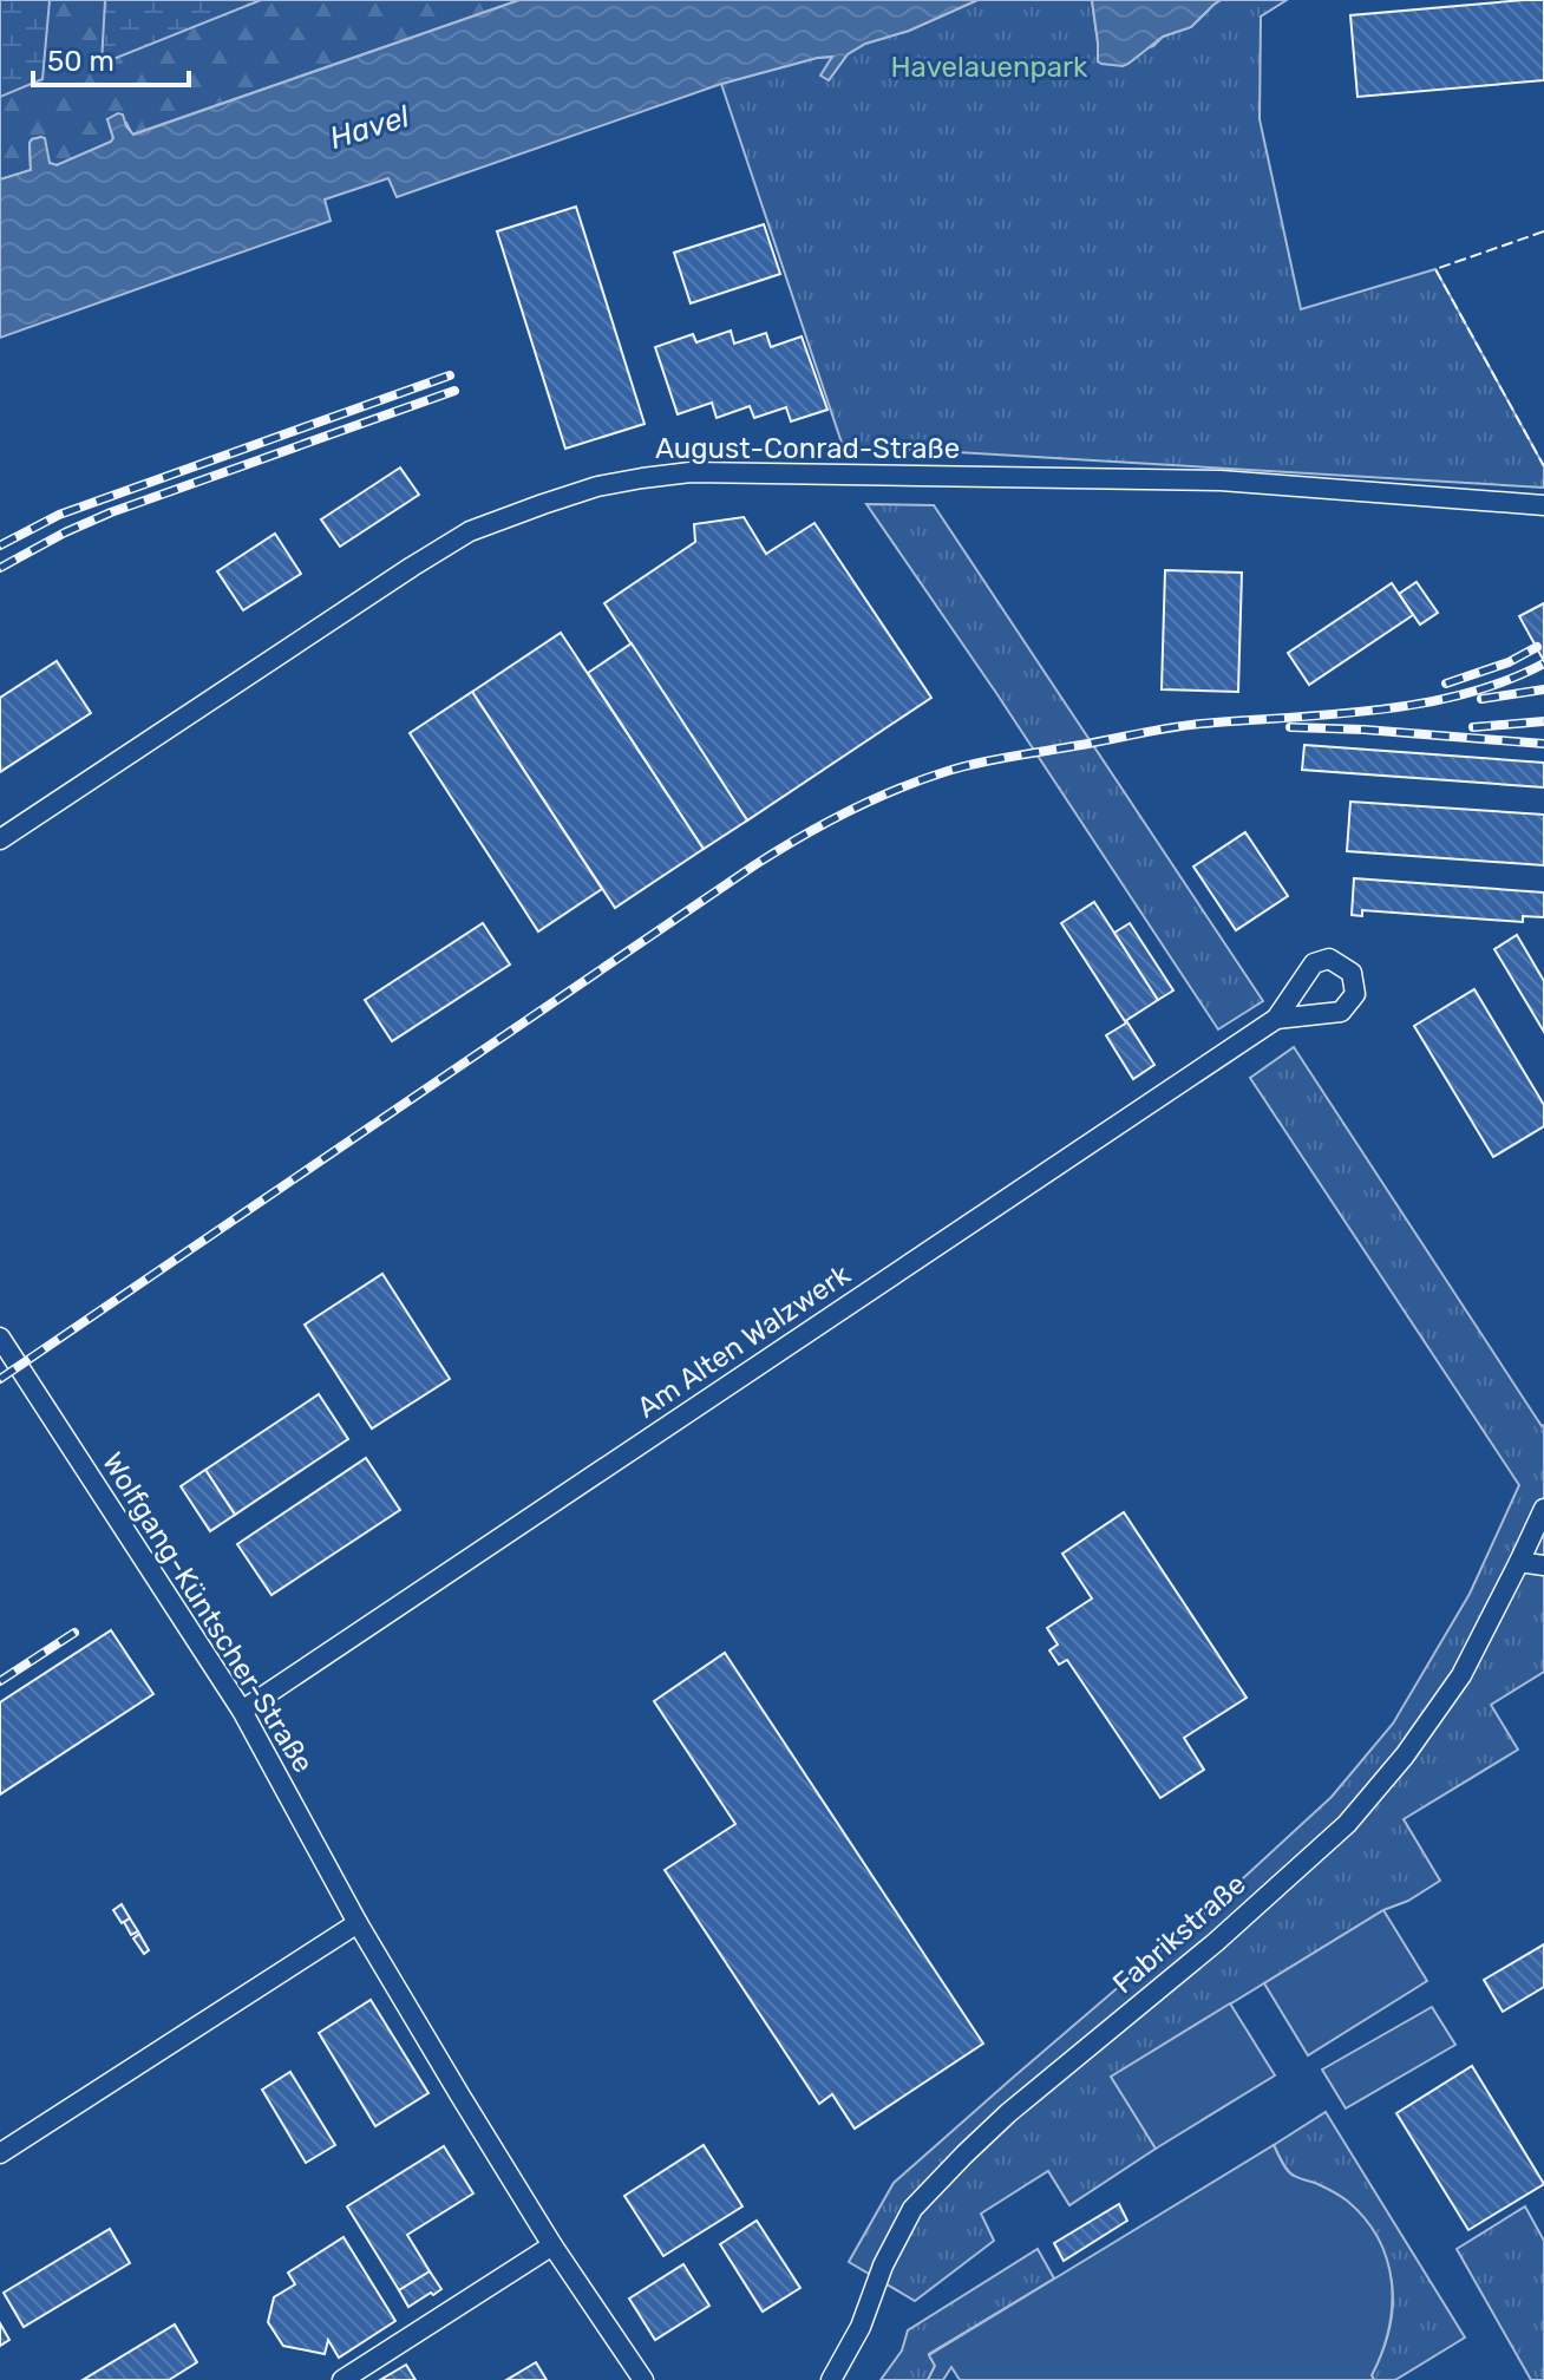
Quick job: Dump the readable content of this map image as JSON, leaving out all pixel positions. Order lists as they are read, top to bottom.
{
  "streets": {
    "street": [
      "August-Conrad-Straße",
      "Am Alten Walzwerk",
      "Wolfgang-Küntscher-Straße",
      "Fabrikstraße"
    ]
  },
  "crossings": [
    ["Am Alten Walzwerk", "Wolfgang-Küntscher-Straße"]
  ],
  "water": ["Havel"],
  "parks": ["Havelauenpark"],
  "scale_bar": "50 m"
}
